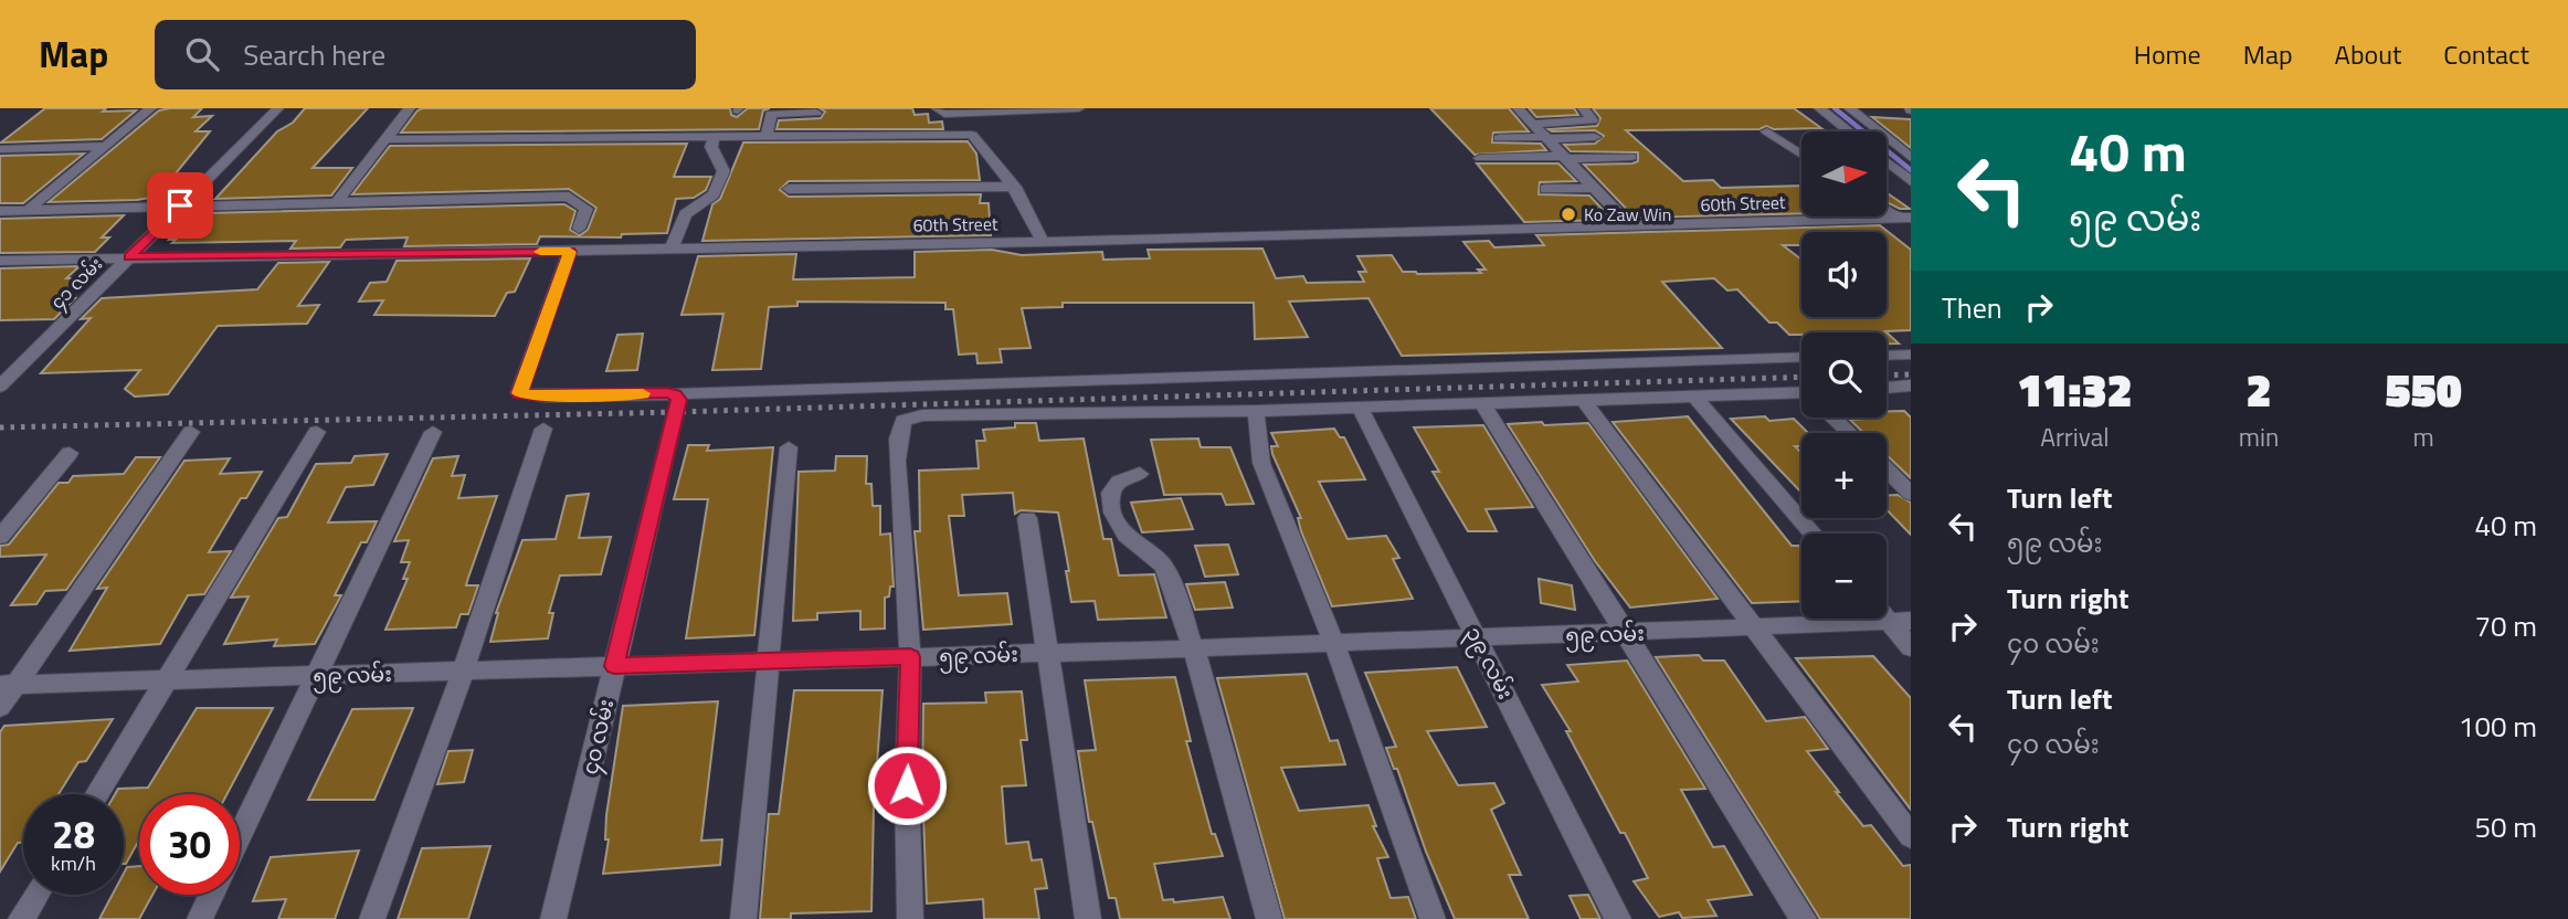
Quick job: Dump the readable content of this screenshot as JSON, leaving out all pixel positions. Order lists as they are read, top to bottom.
{
  "streets": {
    "street": [
      "60th Street",
      "၄၁ လမ်း",
      "၅၉ လမ်း",
      "၃၉ လမ်း",
      "၄၀ လမ်း"
    ]
  },
  "crossings": [
    ["60th Street", "၄၁ လမ်း"],
    ["၅၉ လမ်း", "၃၉ လမ်း"],
    ["၅၉ လမ်း", "၄၀ လမ်း"]
  ],
  "places": ["Ko Zaw Win"],
  "north": "right",
  "page": {
    "header": "Map",
    "search": "Search here",
    "nav": [
      "Home",
      "Map",
      "About",
      "Contact"
    ],
    "turn": ["40 m", "၅၉ လမ်း"],
    "map_buttons": ["+", "−"],
    "then": "Then",
    "eta": [
      "11:32",
      "Arrival",
      "2",
      "min",
      "550",
      "m"
    ],
    "list": [
      {
        "name": "Turn left",
        "note": "၅၉ လမ်း",
        "value": "40 m"
      },
      {
        "name": "Turn right",
        "note": "၄၀ လမ်း",
        "value": "70 m"
      },
      {
        "name": "Turn left",
        "note": "၄၀ လမ်း",
        "value": "100 m"
      },
      {
        "name": "Turn right",
        "value": "50 m"
      }
    ],
    "speed": "28 km/h",
    "limit": "30"
  }
}
